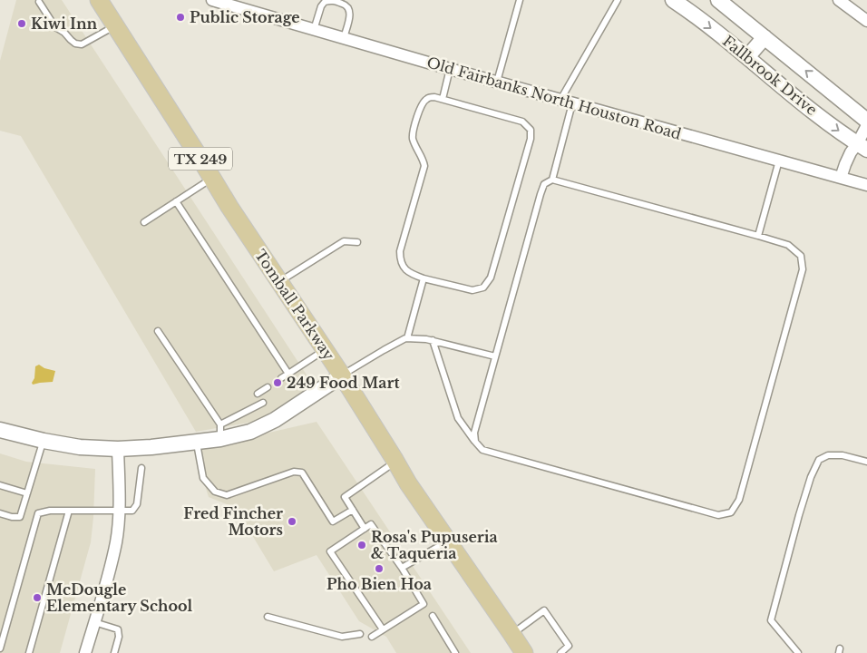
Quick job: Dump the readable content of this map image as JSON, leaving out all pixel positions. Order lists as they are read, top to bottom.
{
  "streets": {
    "main road": ["Fallbrook Drive", "TX 249", "Tomball Parkway"],
    "street": ["Old Fairbanks North Houston Road"]
  },
  "places": [
    "Public Storage",
    "Kiwi Inn",
    "249 Food Mart",
    "Fred Fincher Motors",
    "Rosa's Pupuseria & Taqueria",
    "Pho Bien Hoa",
    "McDougle Elementary School"
  ]
}
